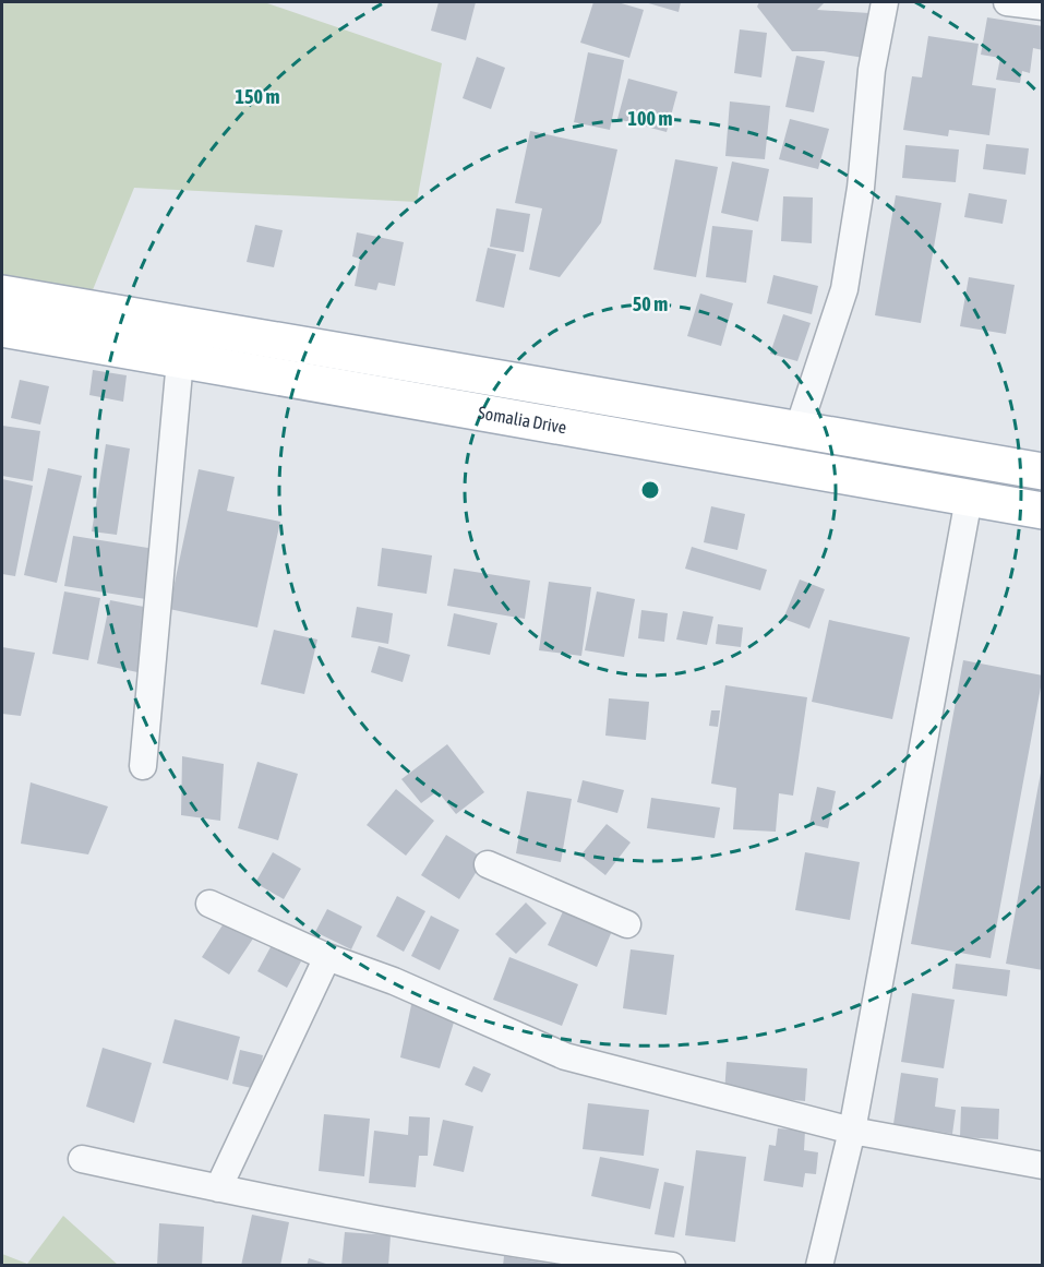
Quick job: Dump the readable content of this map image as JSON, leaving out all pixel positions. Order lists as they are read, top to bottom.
{
  "streets": {
    "main road": ["Somalia Drive"]
  },
  "rings": ["150 m", "100 m", "50 m"]
}
